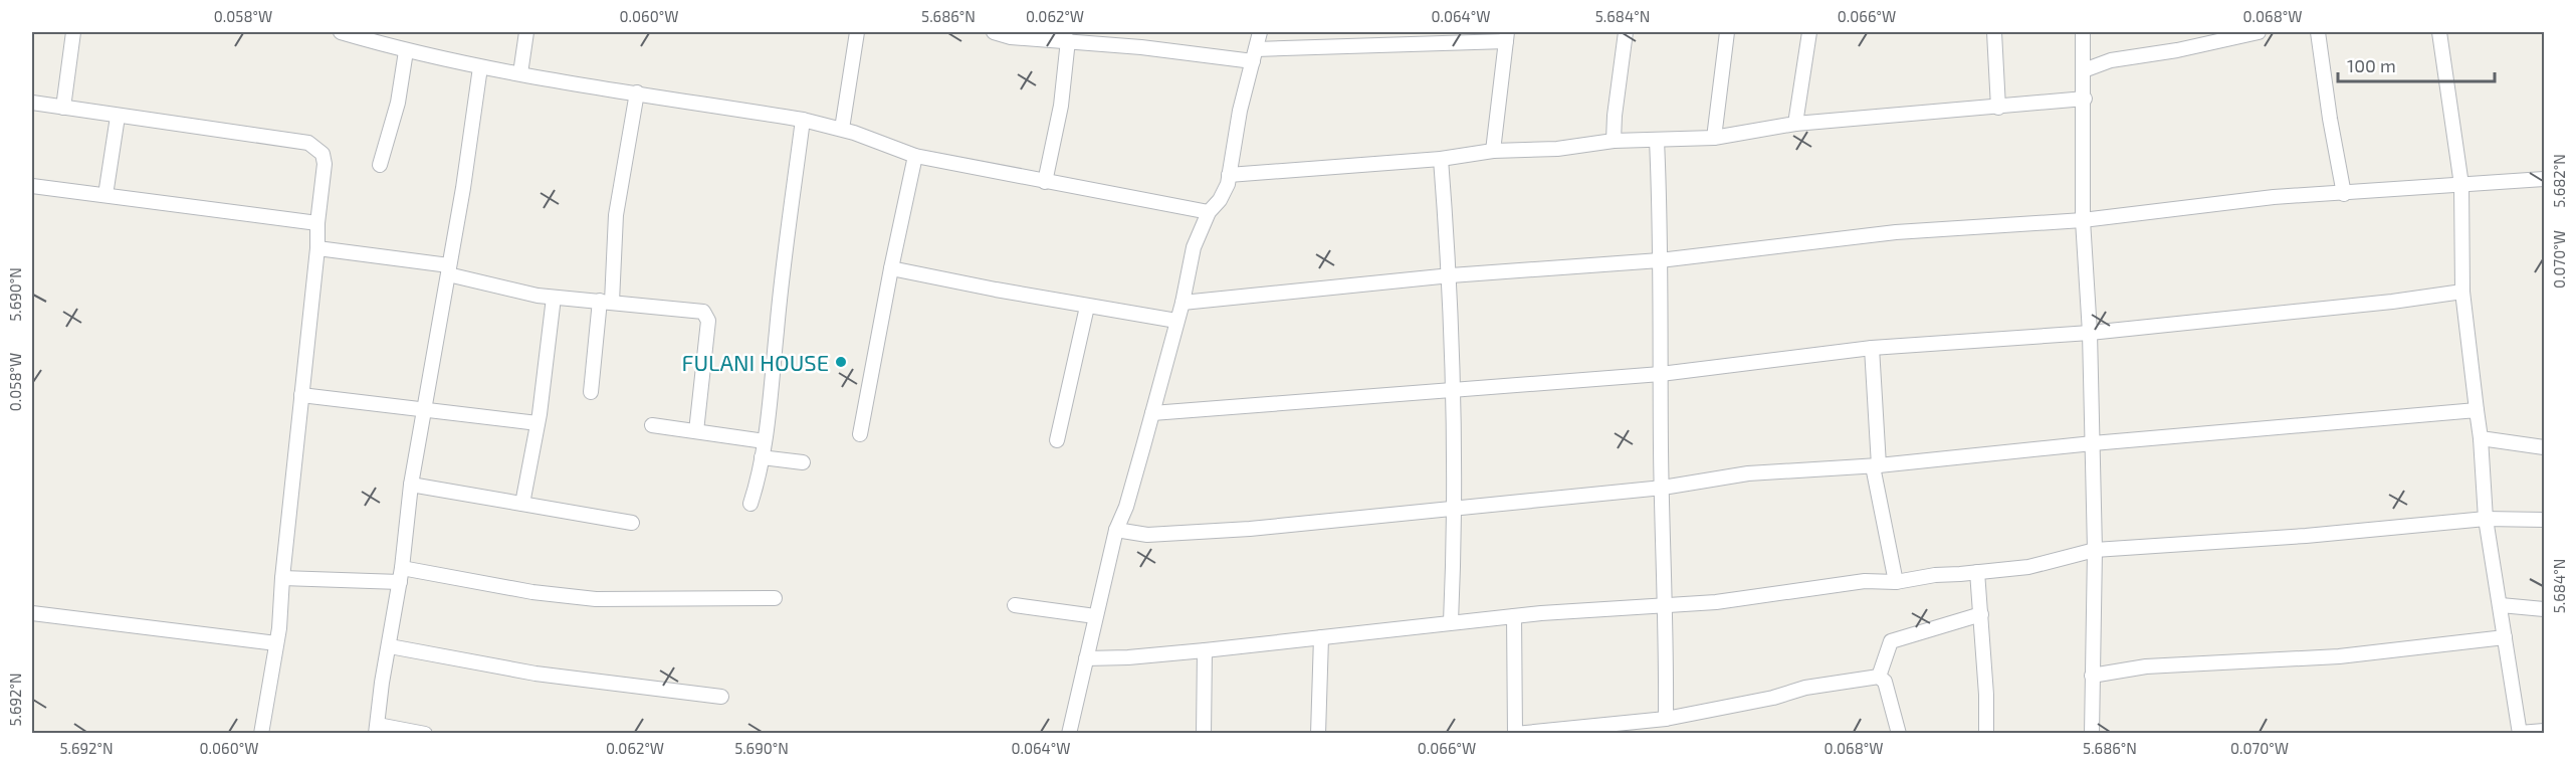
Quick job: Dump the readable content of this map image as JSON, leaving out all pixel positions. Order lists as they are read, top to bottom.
{
  "places": ["FULANI HOUSE"],
  "scale_bar": "100 m",
  "coordinates": [
    "0.058°W",
    "0.060°W",
    "5.686°N",
    "0.062°W",
    "0.064°W",
    "5.684°N",
    "0.066°W",
    "0.068°W",
    "5.682°N",
    "0.070°W",
    "5.690°N",
    "5.692°N"
  ]
}
